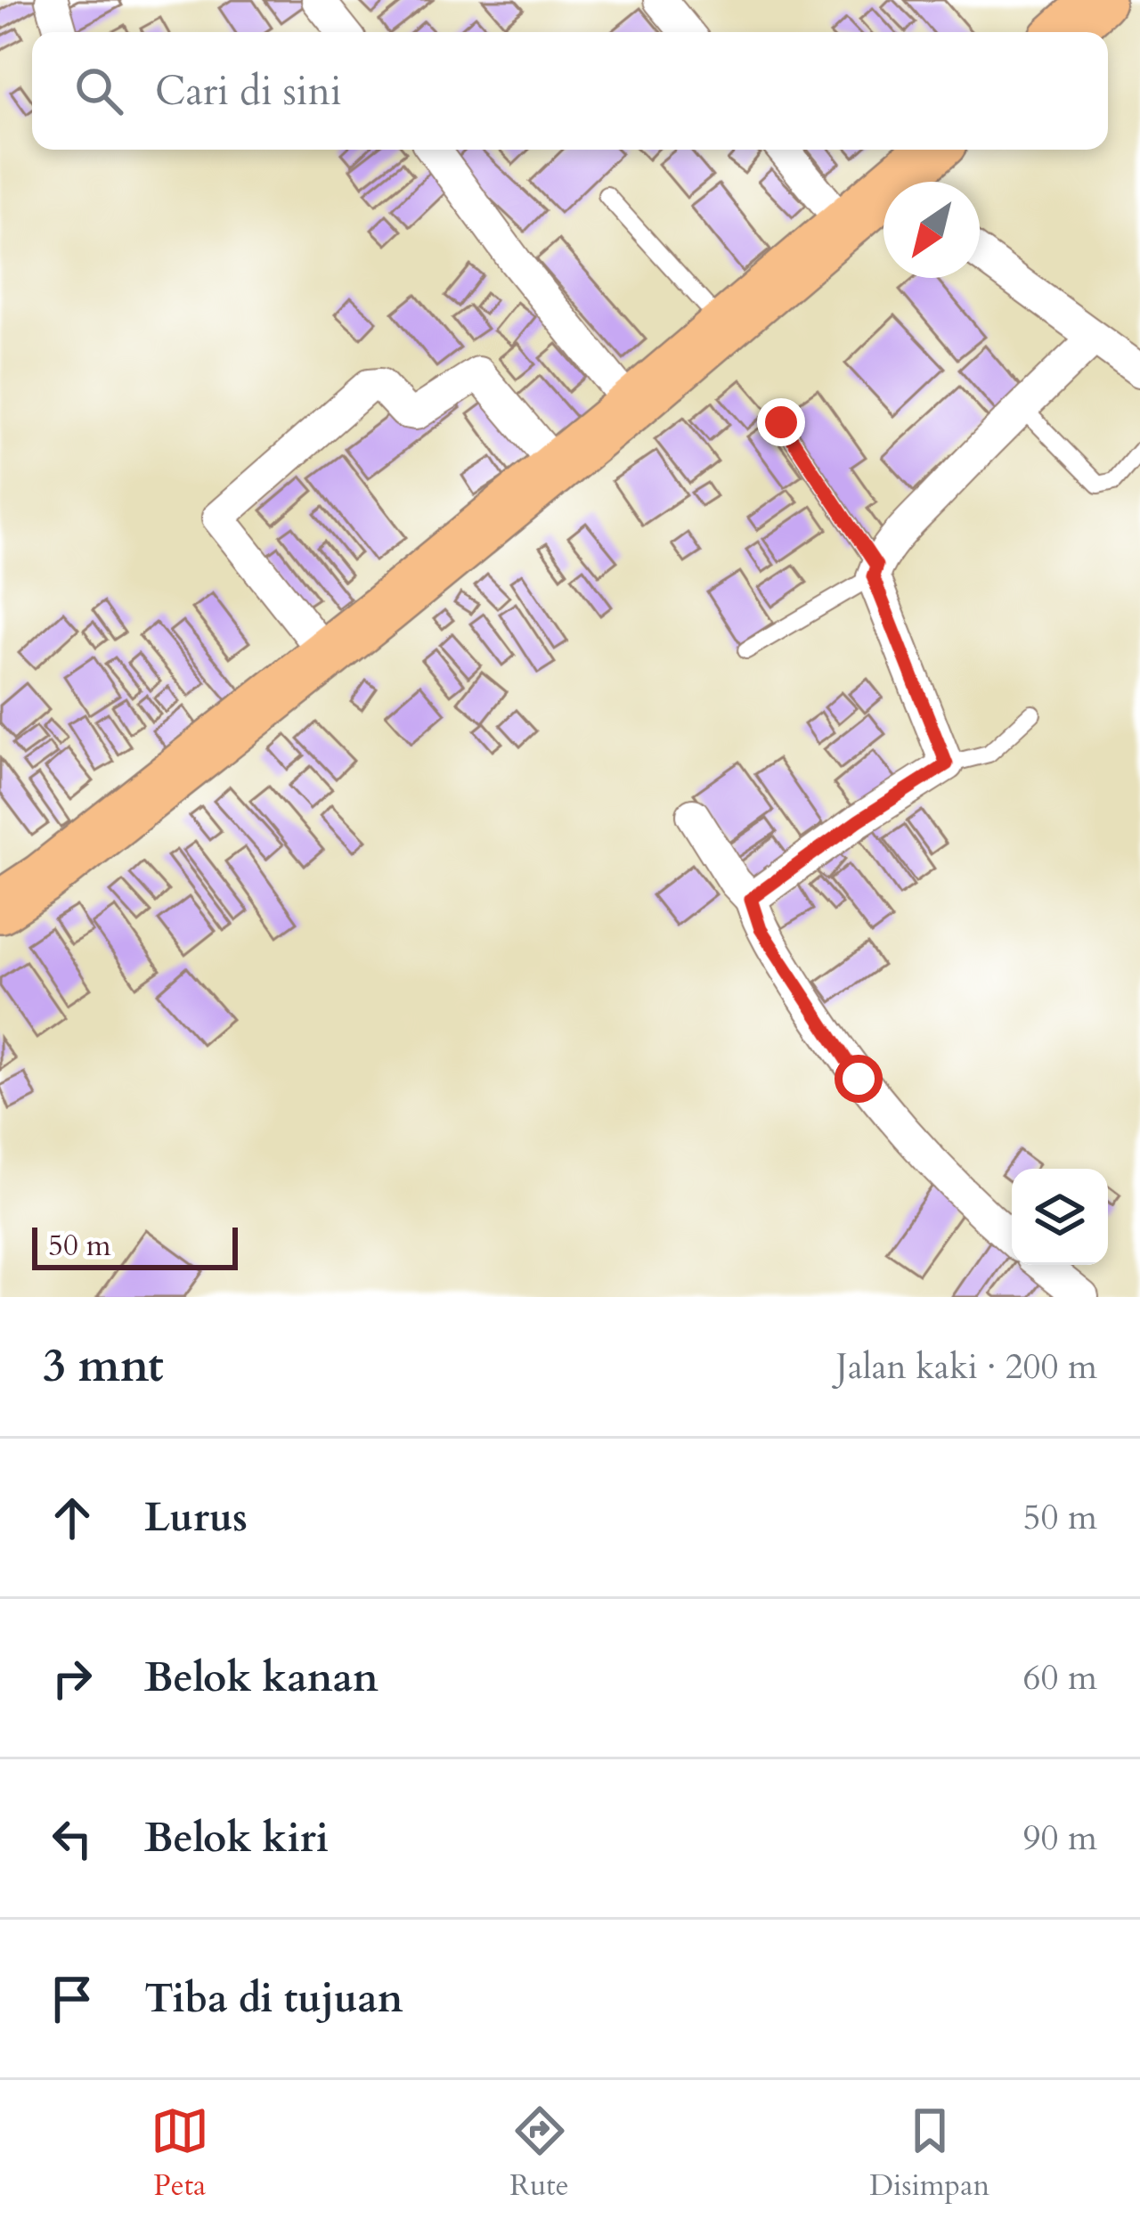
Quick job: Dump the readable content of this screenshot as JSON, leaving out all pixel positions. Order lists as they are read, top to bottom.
{
  "scale_bar": "50 m",
  "north": "bottom left",
  "page": {
    "search": "Cari di sini",
    "scale": "50 m",
    "heading": ["3 mnt", "Jalan kaki · 200 m"],
    "list": [
      ["Lurus", "50 m"],
      ["Belok kanan", "60 m"],
      ["Belok kiri", "90 m"],
      "Tiba di tujuan"
    ],
    "nav": ["Peta", "Rute", "Disimpan"]
  }
}
